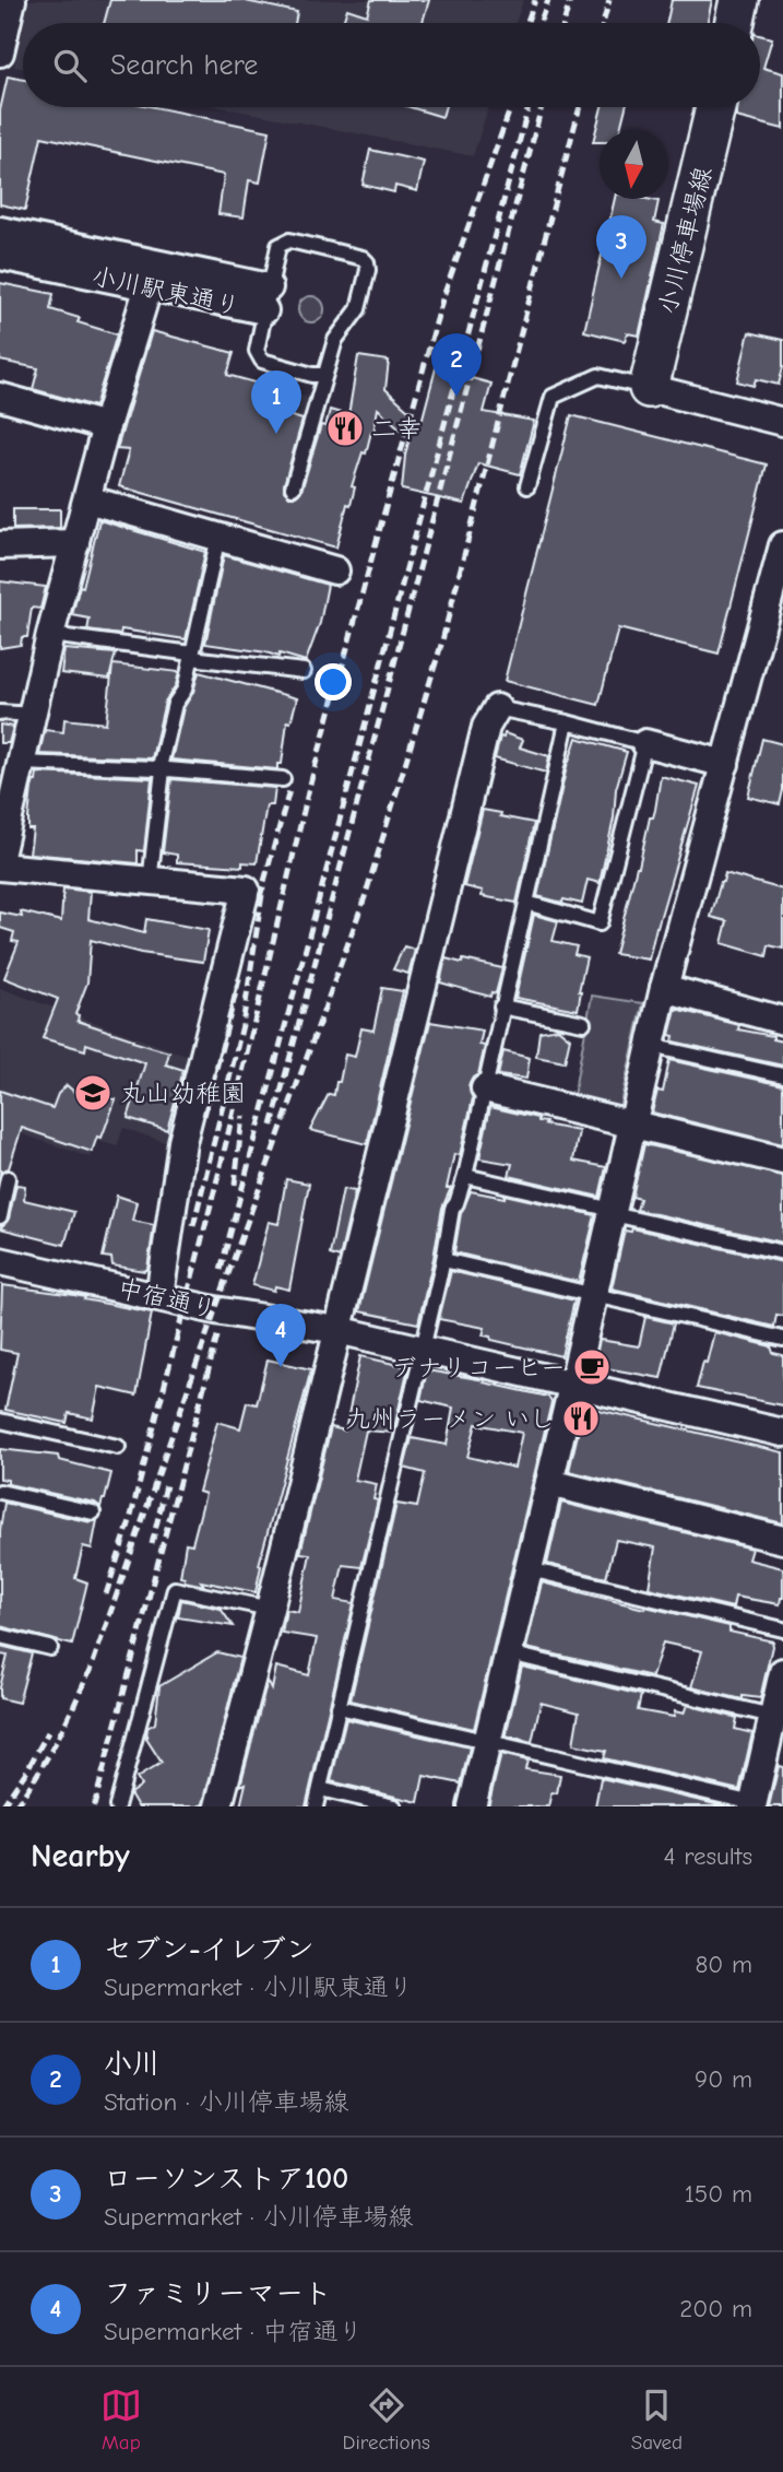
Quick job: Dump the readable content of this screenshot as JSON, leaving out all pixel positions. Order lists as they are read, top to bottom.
{
  "streets": {
    "main road": ["小川停車場線"],
    "street": ["小川駅東通り", "中宿通り"]
  },
  "places": {
    "restaurant": ["二幸", "九州ラーメン いし"],
    "school or university": ["丸山幼稚園"],
    "cafe": ["デナリコーヒー"]
  },
  "north": "bottom",
  "page": {
    "search": "Search here",
    "pins": [
      "3",
      "2",
      "1",
      "4"
    ],
    "heading": ["Nearby", "4 results"],
    "list": [
      {
        "mark": "1",
        "name": "セブン-イレブン",
        "note": "Supermarket · 小川駅東通り",
        "value": "80 m"
      },
      {
        "mark": "2",
        "name": "小川",
        "note": "Station · 小川停車場線",
        "value": "90 m"
      },
      {
        "mark": "3",
        "name": "ローソンストア100",
        "note": "Supermarket · 小川停車場線",
        "value": "150 m"
      },
      {
        "mark": "4",
        "name": "ファミリーマート",
        "note": "Supermarket · 中宿通り",
        "value": "200 m"
      }
    ],
    "nav": ["Map", "Directions", "Saved"]
  }
}
